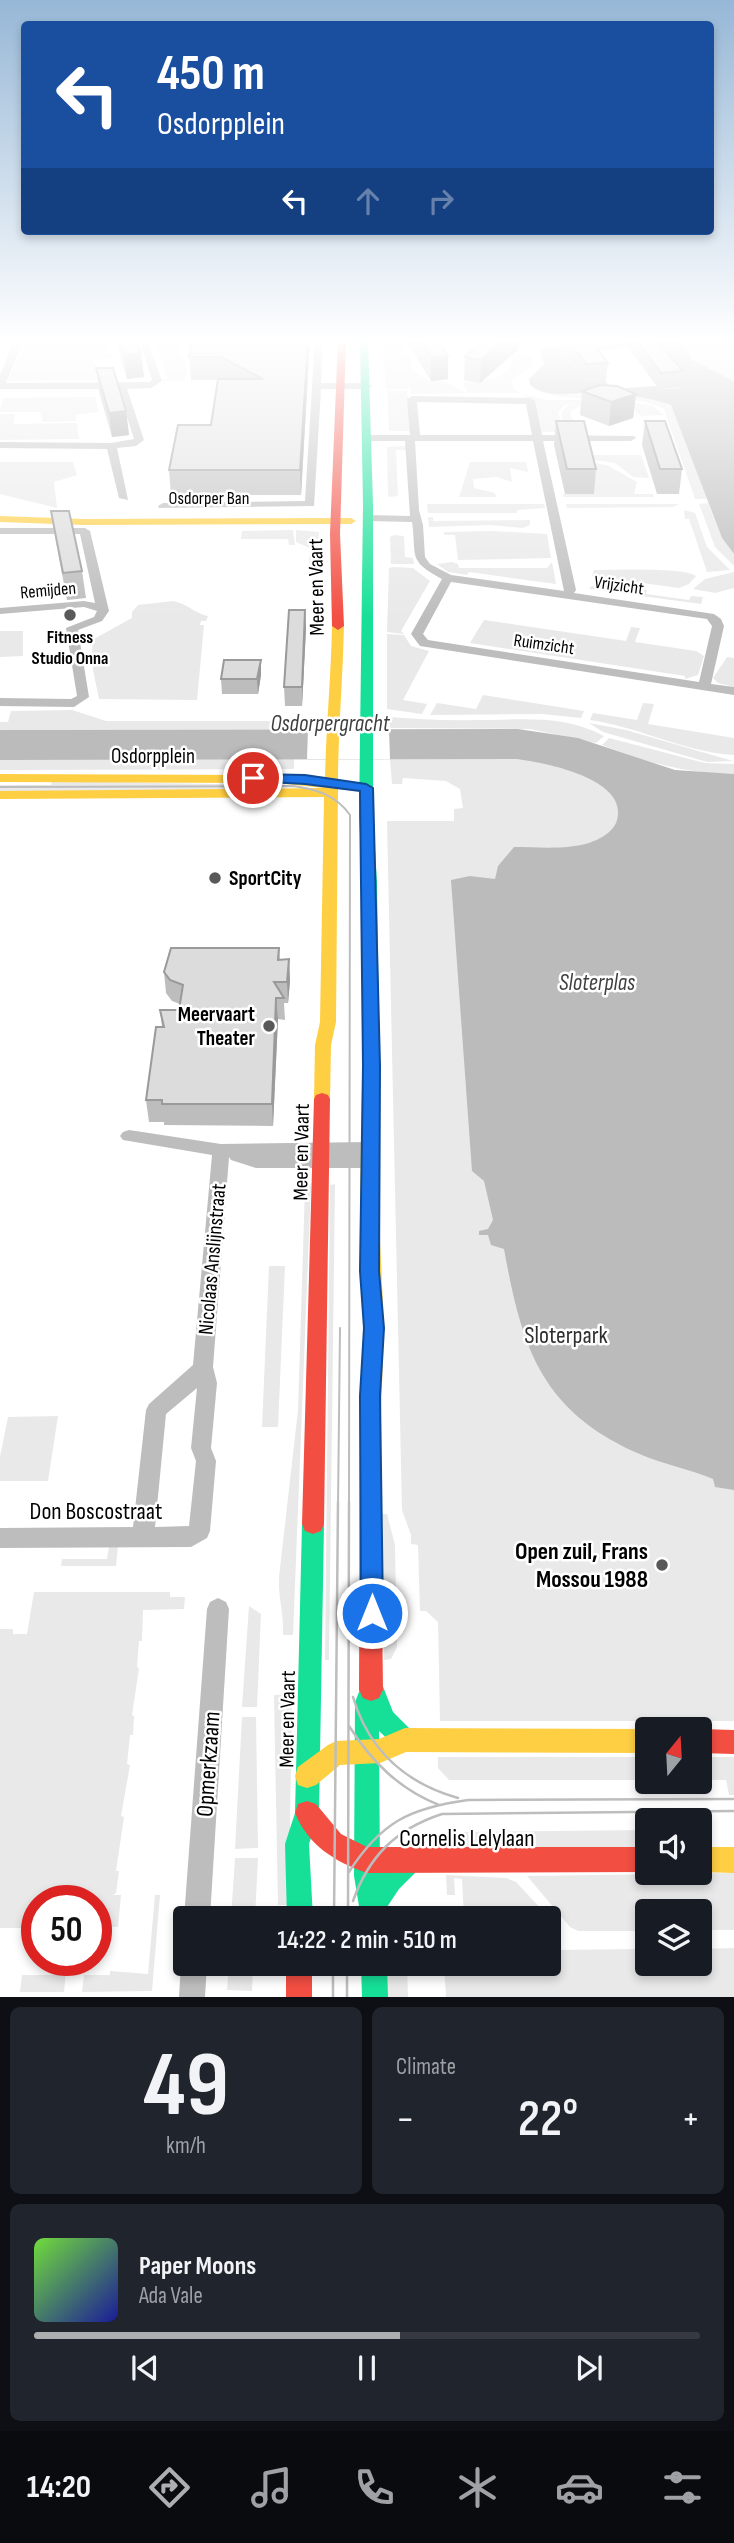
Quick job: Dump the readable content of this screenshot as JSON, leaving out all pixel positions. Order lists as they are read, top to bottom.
{
  "streets": {
    "main road": [
      "Osdorper Ban",
      "Meer en Vaart",
      "Osdorpplein",
      "Cornelis Lelylaan"
    ],
    "street": [
      "Vrijzicht",
      "Remijden",
      "Ruimzicht",
      "Nicolaas Anslijnstraat",
      "Don Boscostraat",
      "Opmerkzaam"
    ]
  },
  "crossings": [
    ["Osdorper Ban", "Meer en Vaart"],
    ["Vrijzicht", "Ruimzicht"],
    ["Meer en Vaart", "Osdorpplein"],
    ["Meer en Vaart", "Cornelis Lelylaan"],
    ["Nicolaas Anslijnstraat", "Don Boscostraat"]
  ],
  "water": ["Osdorpergracht", "Sloterplas"],
  "parks": ["Sloterpark"],
  "places": [
    "Fitness Studio Onna",
    "SportCity",
    "Meervaart Theater",
    "Open zuil, Frans Mossou 1988"
  ],
  "north": "top",
  "page": {
    "turn": ["450 m", "Osdorpplein"],
    "limit": "50",
    "trip": "14:22 · 2 min · 510 m",
    "tile": [
      ["49", "km/h"],
      "Climate"
    ],
    "heat": ["−", "22°", "+"],
    "song": ["Paper Moons", "Ada Vale"],
    "tabs": "14:20"
  }
}
